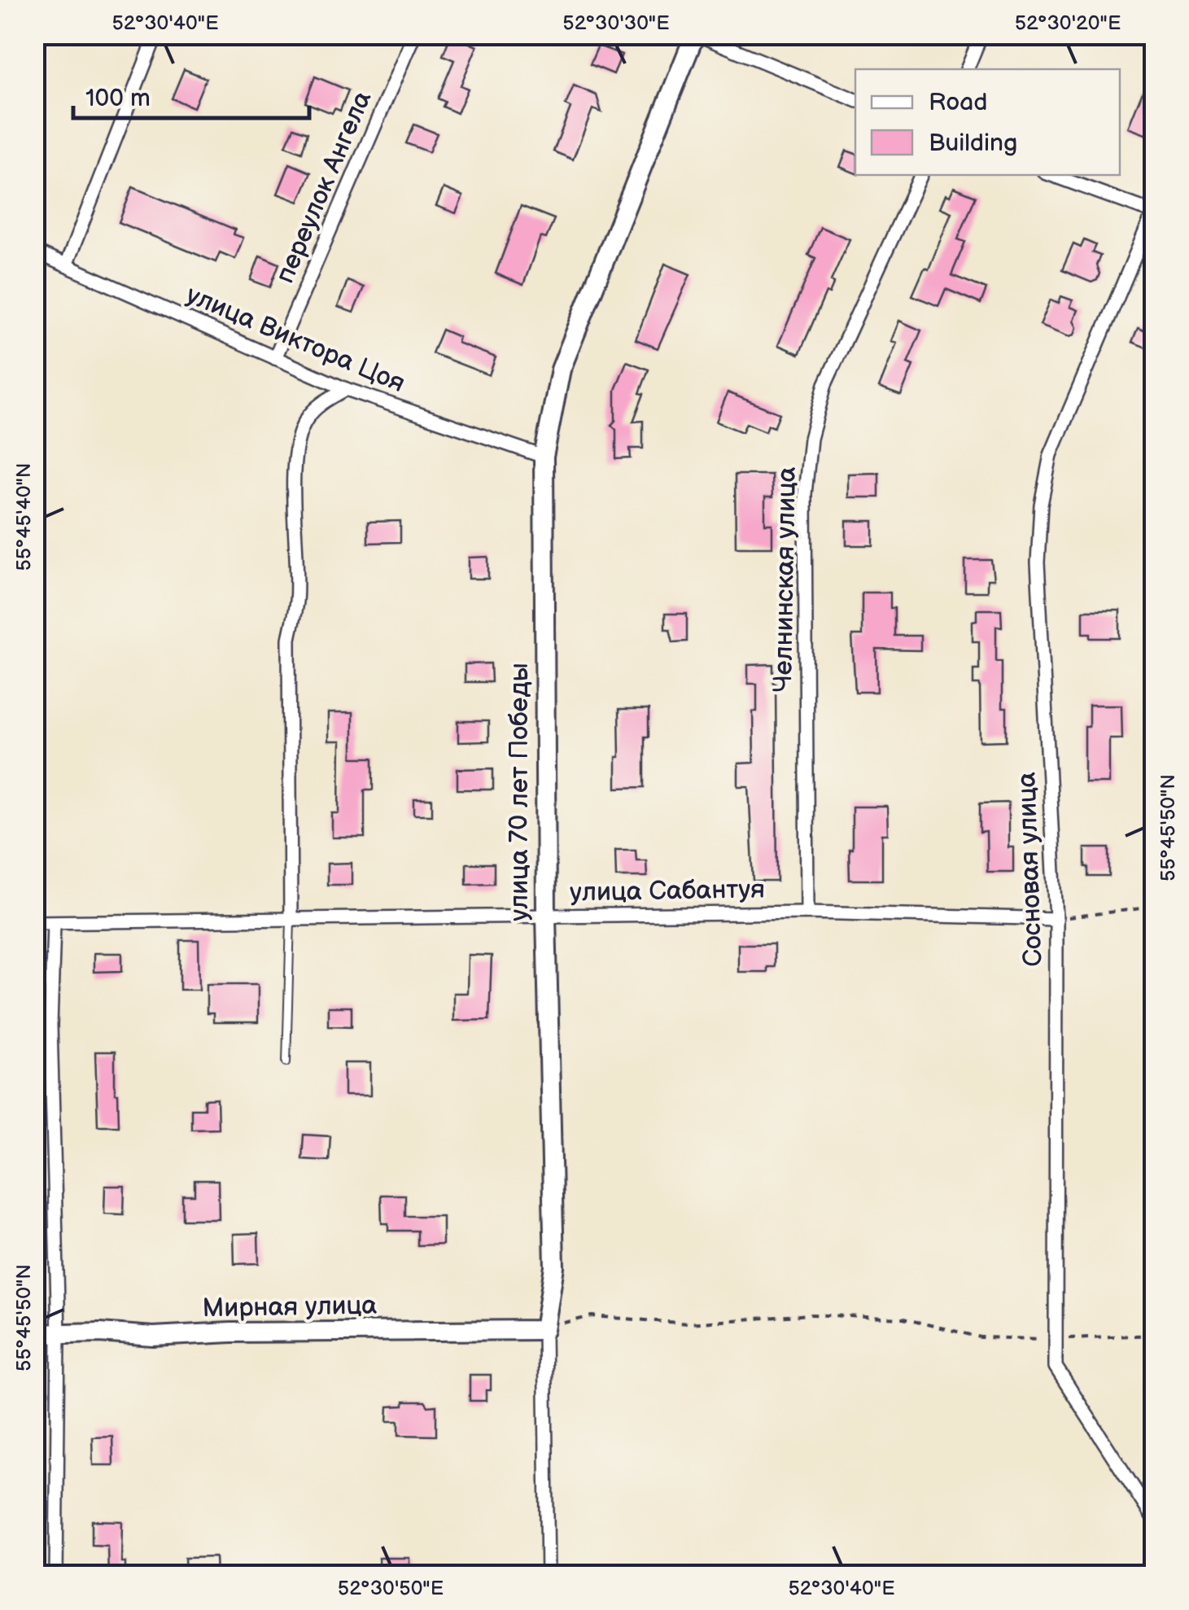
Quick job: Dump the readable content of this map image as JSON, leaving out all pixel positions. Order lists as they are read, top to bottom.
{
  "streets": {
    "street": [
      "переулок Ангела",
      "улица Виктора Цоя",
      "Челнинская улица",
      "улица 70 лет Победы",
      "Сосновая улица",
      "улица Сабантуя",
      "Мирная улица"
    ]
  },
  "crossings": [
    ["переулок Ангела", "улица Виктора Цоя"],
    ["улица Виктора Цоя", "улица 70 лет Победы"],
    ["Челнинская улица", "улица Сабантуя"],
    ["улица 70 лет Победы", "улица Сабантуя"],
    ["улица 70 лет Победы", "Мирная улица"],
    ["Сосновая улица", "улица Сабантуя"]
  ],
  "legend": ["Road", "Building"],
  "scale_bar": "100 m",
  "coordinates": [
    "52°30'40\"E",
    "52°30'30\"E",
    "52°30'20\"E",
    "55°45'40\"N",
    "55°45'50\"N",
    "52°30'50\"E"
  ]
}
